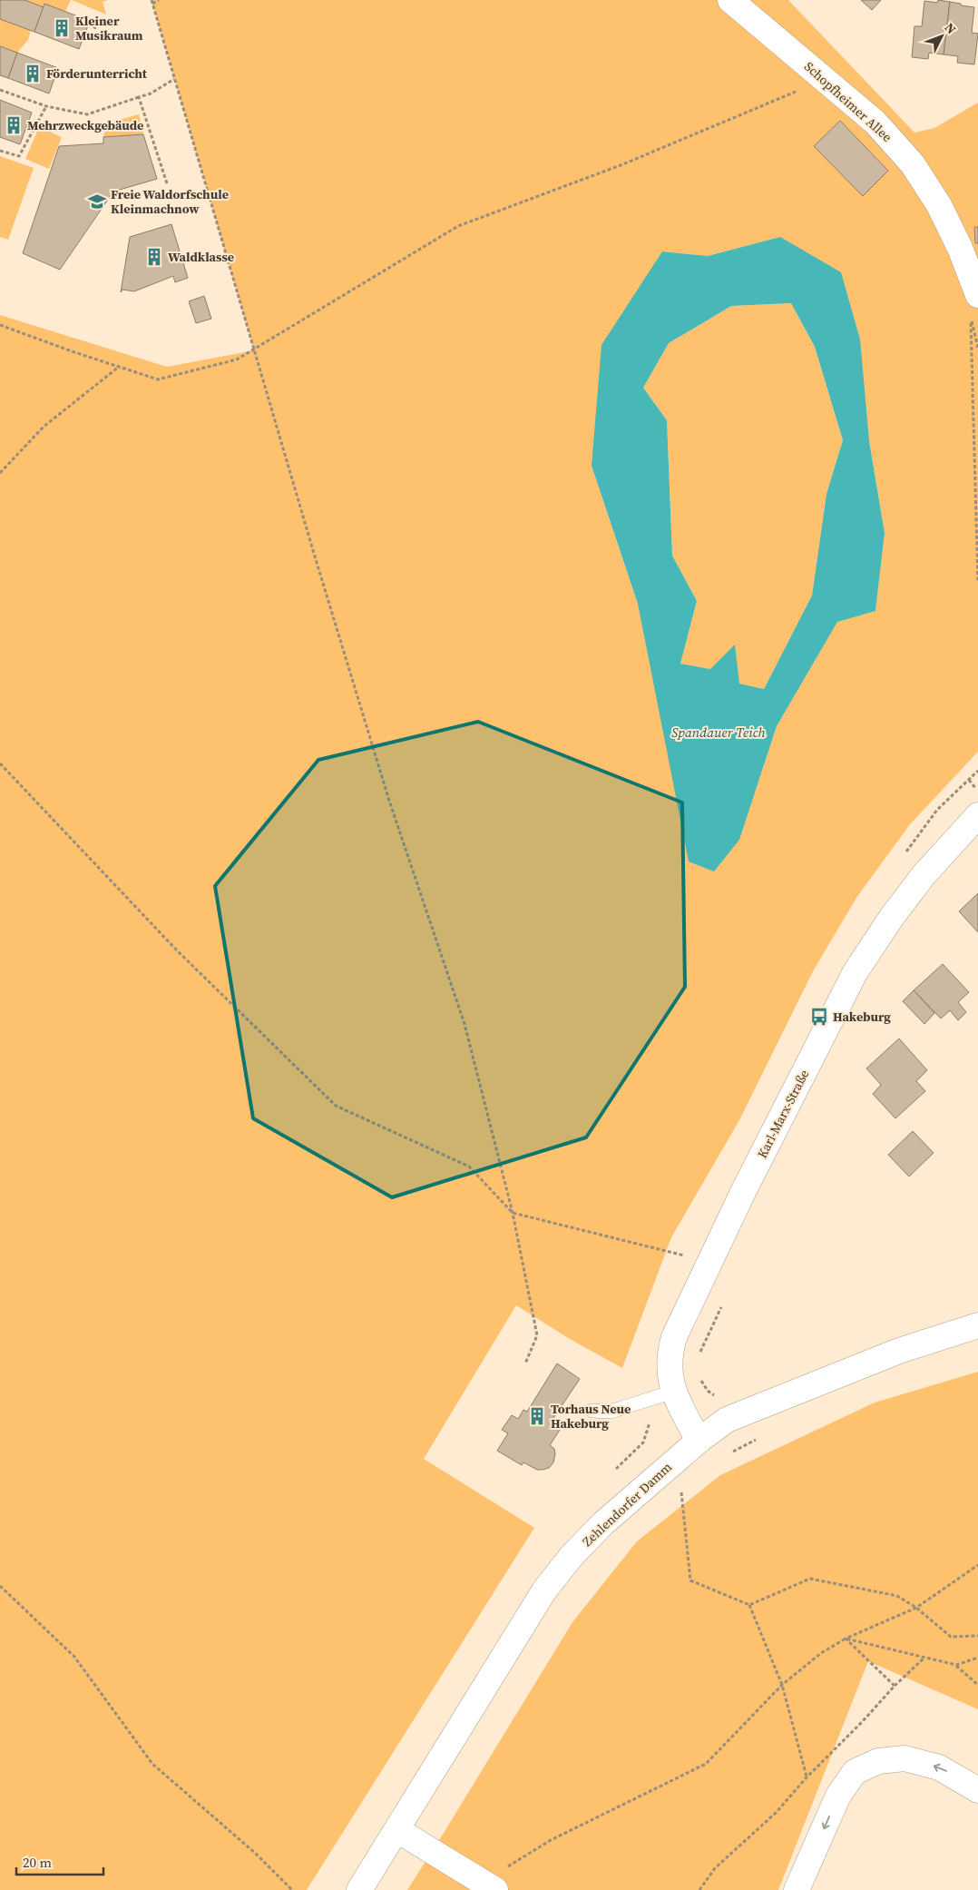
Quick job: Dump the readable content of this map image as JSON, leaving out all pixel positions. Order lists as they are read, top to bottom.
{
  "streets": {
    "street": ["Schopfheimer Allee", "Karl-Marx-Straße", "Zehlendorfer Damm"]
  },
  "crossings": [
    ["Karl-Marx-Straße", "Zehlendorfer Damm"]
  ],
  "water": ["Spandauer Teich"],
  "places": {
    "building": [
      "Kleiner Musikraum",
      "Förderunterricht",
      "Mehrzweckgebäude",
      "Waldklasse",
      "Torhaus Neue Hakeburg"
    ],
    "school or university": ["Freie Waldorfschule Kleinmachnow"],
    "bus stop": ["Hakeburg"]
  },
  "scale_bar": "20 m",
  "north": "top right"
}
